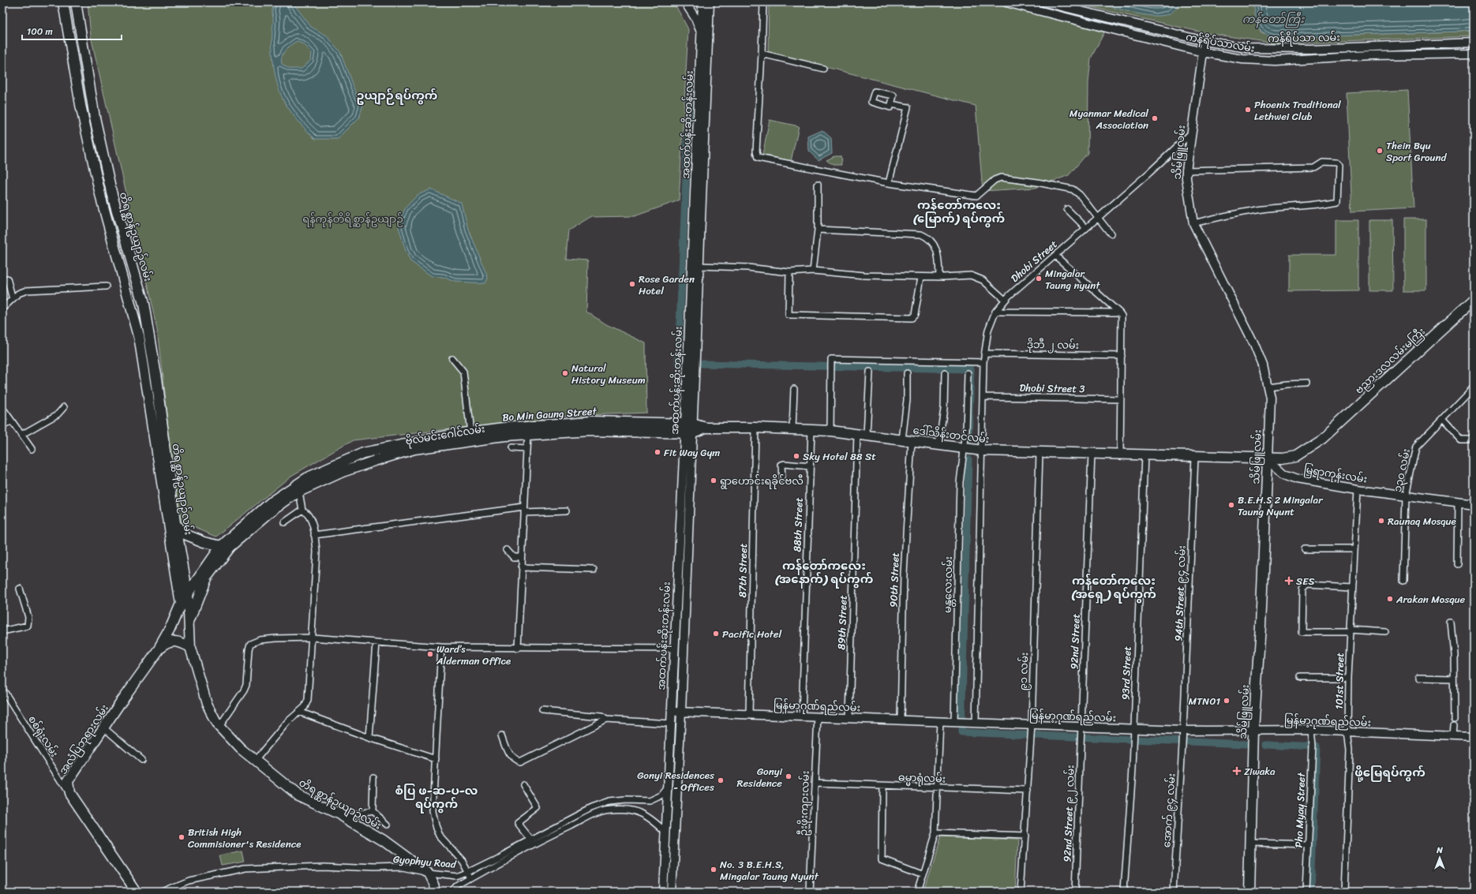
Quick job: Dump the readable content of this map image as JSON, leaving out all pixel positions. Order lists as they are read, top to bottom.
{
  "streets": {
    "main road": [
      "ကန်ရိပ်သာ လမ်း",
      "ကန်ရိပ်သာလမ်း",
      "အထက်ပန်းဆိုးတန်းလမ်း",
      "သိမ်ဖြူလမ်း",
      "တိရစ္ဆာန်ဥယျာဉ်လမ်း",
      "ဗညားဒလလမ်းမကြီး",
      "Bo Min Gaung Street",
      "ဗိုလ်မင်းဂေါင်လမ်း",
      "ဒေါ်သိန်းတင်လမ်း",
      "မြရာကုန်းလမ်း",
      "မြန်မာ့ဂုဏ်ရည်လမ်း",
      "အလံပြဘုရားလမ်း"
    ],
    "street": [
      "Dhobi Street",
      "ဒိုဘီ ၂ လမ်း",
      "Dhobi Street 3",
      "၁၃၀ လမ်း",
      "88th Street",
      "87th Street",
      "90th Street",
      "မန္တလေးလမ်း",
      "94th Street ၉၄ လမ်း",
      "89th Street",
      "92nd Street",
      "၉၁ လမ်း",
      "93rd Street",
      "101st Street",
      "စစ်ရုံးလမ်း",
      "ဓမ္မာရုံလမ်း",
      "ဦးဖိုးကျားလမ်း",
      "အောက် ၉၄ လမ်း",
      "Pho Myay Street",
      "92nd Street ၉၂ လမ်း",
      "Gyophyu Road"
    ]
  },
  "crossings": [
    ["ကန်ရိပ်သာ လမ်း", "သိမ်ဖြူလမ်း"],
    ["ကန်ရိပ်သာလမ်း", "သိမ်ဖြူလမ်း"],
    ["အထက်ပန်းဆိုးတန်းလမ်း", "Bo Min Gaung Street"],
    ["အထက်ပန်းဆိုးတန်းလမ်း", "ဗိုလ်မင်းဂေါင်လမ်း"],
    ["အထက်ပန်းဆိုးတန်းလမ်း", "ဒေါ်သိန်းတင်လမ်း"],
    ["အထက်ပန်းဆိုးတန်းလမ်း", "မြန်မာ့ဂုဏ်ရည်လမ်း"],
    ["အထက်ပန်းဆိုးတန်းလမ်း", "Gyophyu Road"],
    ["သိမ်ဖြူလမ်း", "Dhobi Street"],
    ["သိမ်ဖြူလမ်း", "ဗညားဒလလမ်းမကြီး"],
    ["သိမ်ဖြူလမ်း", "ဒေါ်သိန်းတင်လမ်း"],
    ["သိမ်ဖြူလမ်း", "မြရာကုန်းလမ်း"],
    ["သိမ်ဖြူလမ်း", "မြန်မာ့ဂုဏ်ရည်လမ်း"],
    ["တိရစ္ဆာန်ဥယျာဉ်လမ်း", "Bo Min Gaung Street"],
    ["တိရစ္ဆာန်ဥယျာဉ်လမ်း", "ဗိုလ်မင်းဂေါင်လမ်း"],
    ["တိရစ္ဆာန်ဥယျာဉ်လမ်း", "Gyophyu Road"],
    ["Dhobi Street", "ဒိုဘီ ၂ လမ်း"],
    ["Dhobi Street", "Dhobi Street 3"],
    ["Dhobi Street", "ဒေါ်သိန်းတင်လမ်း"],
    ["ဗညားဒလလမ်းမကြီး", "ဒေါ်သိန်းတင်လမ်း"],
    ["ဗညားဒလလမ်းမကြီး", "မြရာကုန်းလမ်း"],
    ["Bo Min Gaung Street", "ဗိုလ်မင်းဂေါင်လမ်း"],
    ["Bo Min Gaung Street", "ဒေါ်သိန်းတင်လမ်း"],
    ["ဗိုလ်မင်းဂေါင်လမ်း", "ဒေါ်သိန်းတင်လမ်း"],
    ["ဗိုလ်မင်းဂေါင်လမ်း", "အလံပြဘုရားလမ်း"],
    ["ဒေါ်သိန်းတင်လမ်း", "မြရာကုန်းလမ်း"],
    ["ဒေါ်သိန်းတင်လမ်း", "88th Street"],
    ["ဒေါ်သိန်းတင်လမ်း", "87th Street"],
    ["ဒေါ်သိန်းတင်လမ်း", "90th Street"],
    ["ဒေါ်သိန်းတင်လမ်း", "မန္တလေးလမ်း"],
    ["ဒေါ်သိန်းတင်လမ်း", "94th Street ၉၄ လမ်း"],
    ["ဒေါ်သိန်းတင်လမ်း", "89th Street"],
    ["ဒေါ်သိန်းတင်လမ်း", "92nd Street"],
    ["ဒေါ်သိန်းတင်လမ်း", "၉၁ လမ်း"],
    ["ဒေါ်သိန်းတင်လမ်း", "93rd Street"],
    ["၁၃၀ လမ်း", "မြရာကုန်းလမ်း"],
    ["မြရာကုန်းလမ်း", "101st Street"],
    ["88th Street", "မြန်မာ့ဂုဏ်ရည်လမ်း"],
    ["87th Street", "မြန်မာ့ဂုဏ်ရည်လမ်း"],
    ["90th Street", "မြန်မာ့ဂုဏ်ရည်လမ်း"],
    ["မန္တလေးလမ်း", "မြန်မာ့ဂုဏ်ရည်လမ်း"],
    ["94th Street ၉၄ လမ်း", "မြန်မာ့ဂုဏ်ရည်လမ်း"],
    ["94th Street ၉၄ လမ်း", "အောက် ၉၄ လမ်း"],
    ["89th Street", "မြန်မာ့ဂုဏ်ရည်လမ်း"],
    ["92nd Street", "မြန်မာ့ဂုဏ်ရည်လမ်း"],
    ["92nd Street", "92nd Street ၉၂ လမ်း"],
    ["၉၁ လမ်း", "မြန်မာ့ဂုဏ်ရည်လမ်း"],
    ["၉၁ လမ်း", "ဓမ္မာရုံလမ်း"],
    ["93rd Street", "မြန်မာ့ဂုဏ်ရည်လမ်း"],
    ["101st Street", "မြန်မာ့ဂုဏ်ရည်လမ်း"],
    ["မြန်မာ့ဂုဏ်ရည်လမ်း", "ဦးဖိုးကျားလမ်း"],
    ["မြန်မာ့ဂုဏ်ရည်လမ်း", "အောက် ၉၄ လမ်း"],
    ["မြန်မာ့ဂုဏ်ရည်လမ်း", "Pho Myay Street"],
    ["စစ်ရုံးလမ်း", "အလံပြဘုရားလမ်း"],
    ["ဓမ္မာရုံလမ်း", "ဦးဖိုးကျားလမ်း"]
  ],
  "districts": [
    "ဥယျာဉ်ရပ်ကွက်",
    "ကန်တော်ကလေး (မြောက်) ရပ်ကွက်",
    "ကန်တော်ကလေး (အနောက်) ရပ်ကွက်",
    "ကန်တော်ကလေး (အရှေ့) ရပ်ကွက်",
    "ဖို့မြေရပ်ကွက်",
    "စံပြ ဖ-ဆ-ပ-လ ရပ်ကွက်"
  ],
  "water": ["ကန်တော်ကြီး"],
  "parks": ["ရန်ကုန်တိရိစ္ဆာန်ဥယျာဉ်"],
  "places": {
    "other": [
      "Phoenix Traditional Lethwei Club",
      "Myanmar Medical Association",
      "Thein Byu Sport Ground",
      "Mingalar Taung nyunt",
      "Rose Garden Hotel",
      "Natural History Museum",
      "Fit Way Gym",
      "Sky Hotel 88 St",
      "ရွာဟောင်းရခိုင်ဗလီ",
      "B.E.H.S 2 Mingalar Taung Nyunt",
      "Raunaq Mosque",
      "Arakan Mosque",
      "Pacific Hotel",
      "Ward’s Alderman Office",
      "MTN01",
      "Gonyi Residence",
      "Gonyi Residences - Offices",
      "British High Commisioner's Residence",
      "No. 3 B.E.H.S, Mingalar Taung Nyunt"
    ],
    "health": ["SES", "Ziwaka"]
  },
  "scale_bar": "100 m",
  "north": "top"
}
